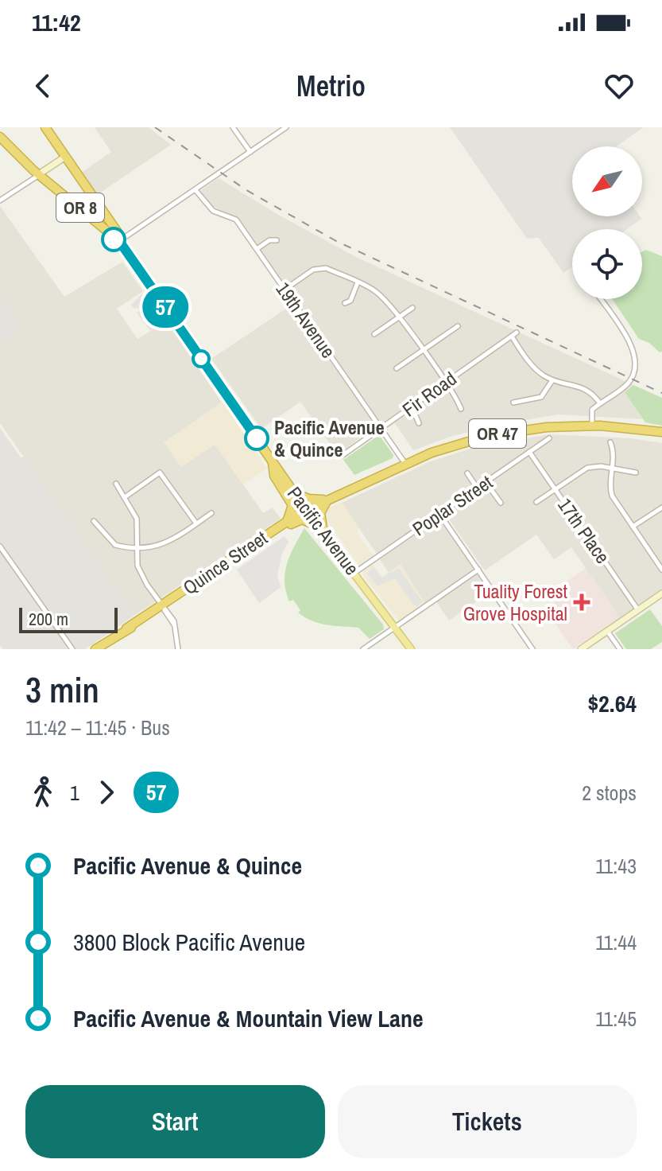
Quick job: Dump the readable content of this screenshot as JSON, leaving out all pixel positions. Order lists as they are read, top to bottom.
{
  "streets": {
    "highway": [
      "OR 8",
      "OR 47",
      "Pacific Avenue",
      "Quince Street"
    ],
    "street": [
      "19th Avenue",
      "Fir Road",
      "Poplar Street",
      "17th Place"
    ]
  },
  "crossings": [
    ["OR 8", "Pacific Avenue"],
    ["19th Avenue", "Fir Road"],
    ["19th Avenue", "OR 47"],
    ["OR 47", "Pacific Avenue"],
    ["OR 47", "Quince Street"],
    ["Poplar Street", "Pacific Avenue"],
    ["Poplar Street", "17th Place"],
    ["Pacific Avenue", "Quince Street"]
  ],
  "places": {
    "other": ["Pacific Avenue & Quince"],
    "health": ["Tuality Forest Grove Hospital"]
  },
  "lines": ["bus line 57"],
  "scale_bar": "200 m",
  "north": "bottom left",
  "page": {
    "status": "11:42",
    "header": "Metrio",
    "on_map": "57",
    "scale": "200 m",
    "heading": ["3 min", "11:42 – 11:45 · Bus", "$2.64"],
    "legs": ["1", "57", "2 stops"],
    "list": [
      {
        "name": "Pacific Avenue & Quince",
        "value": "11:43"
      },
      {
        "name": "3800 Block Pacific Avenue",
        "value": "11:44"
      },
      {
        "name": "Pacific Avenue & Mountain View Lane",
        "value": "11:45"
      }
    ],
    "buttons": ["Start", "Tickets"]
  }
}
